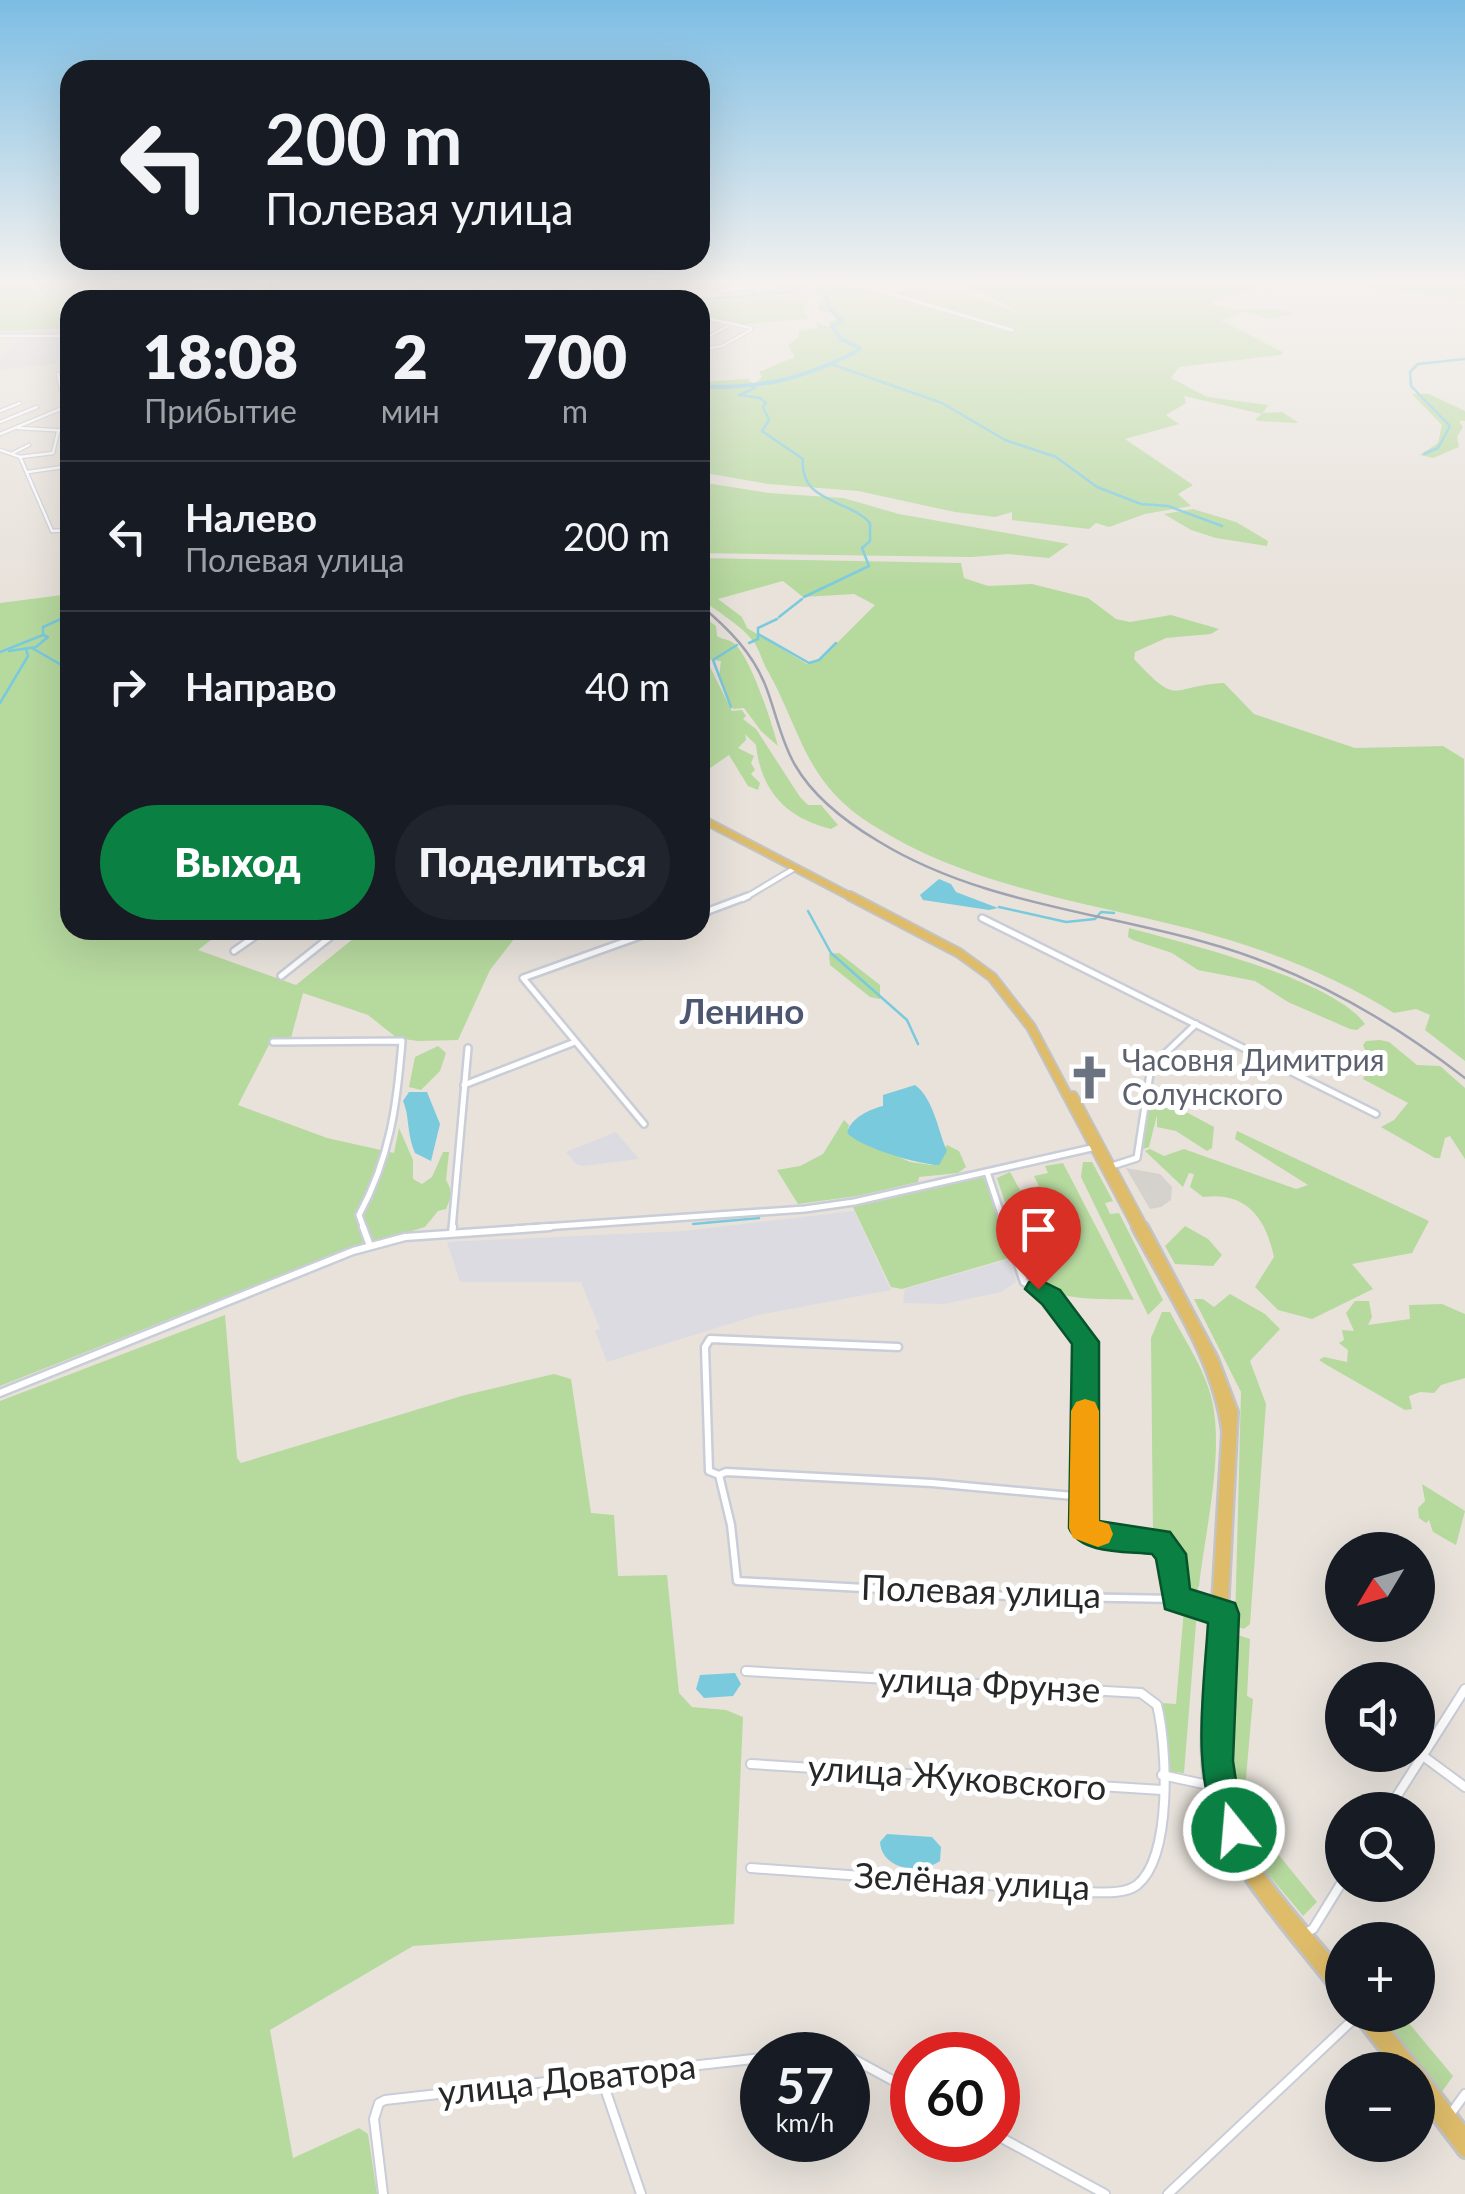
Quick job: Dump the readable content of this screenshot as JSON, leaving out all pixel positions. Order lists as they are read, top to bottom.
{
  "streets": {
    "street": [
      "Полевая улица",
      "улица Фрунзе",
      "улица Жуковского",
      "Зелёная улица",
      "улица Доватора"
    ]
  },
  "crossings": [
    ["улица Фрунзе", "Зелёная улица"],
    ["улица Жуковского", "Зелёная улица"]
  ],
  "districts": ["Ленино"],
  "places": {
    "church": ["Часовня Димитрия Солунского"]
  },
  "north": "bottom left",
  "page": {
    "turn": ["200 m", "Полевая улица"],
    "eta": [
      "18:08",
      "Прибытие",
      "2",
      "мин",
      "700",
      "m"
    ],
    "list": [
      {
        "name": "Налево",
        "note": "Полевая улица",
        "value": "200 m"
      },
      {
        "name": "Направо",
        "value": "40 m"
      }
    ],
    "buttons": ["Выход", "Поделиться"],
    "map_buttons": ["+", "−"],
    "speed": "57 km/h",
    "limit": "60"
  }
}
